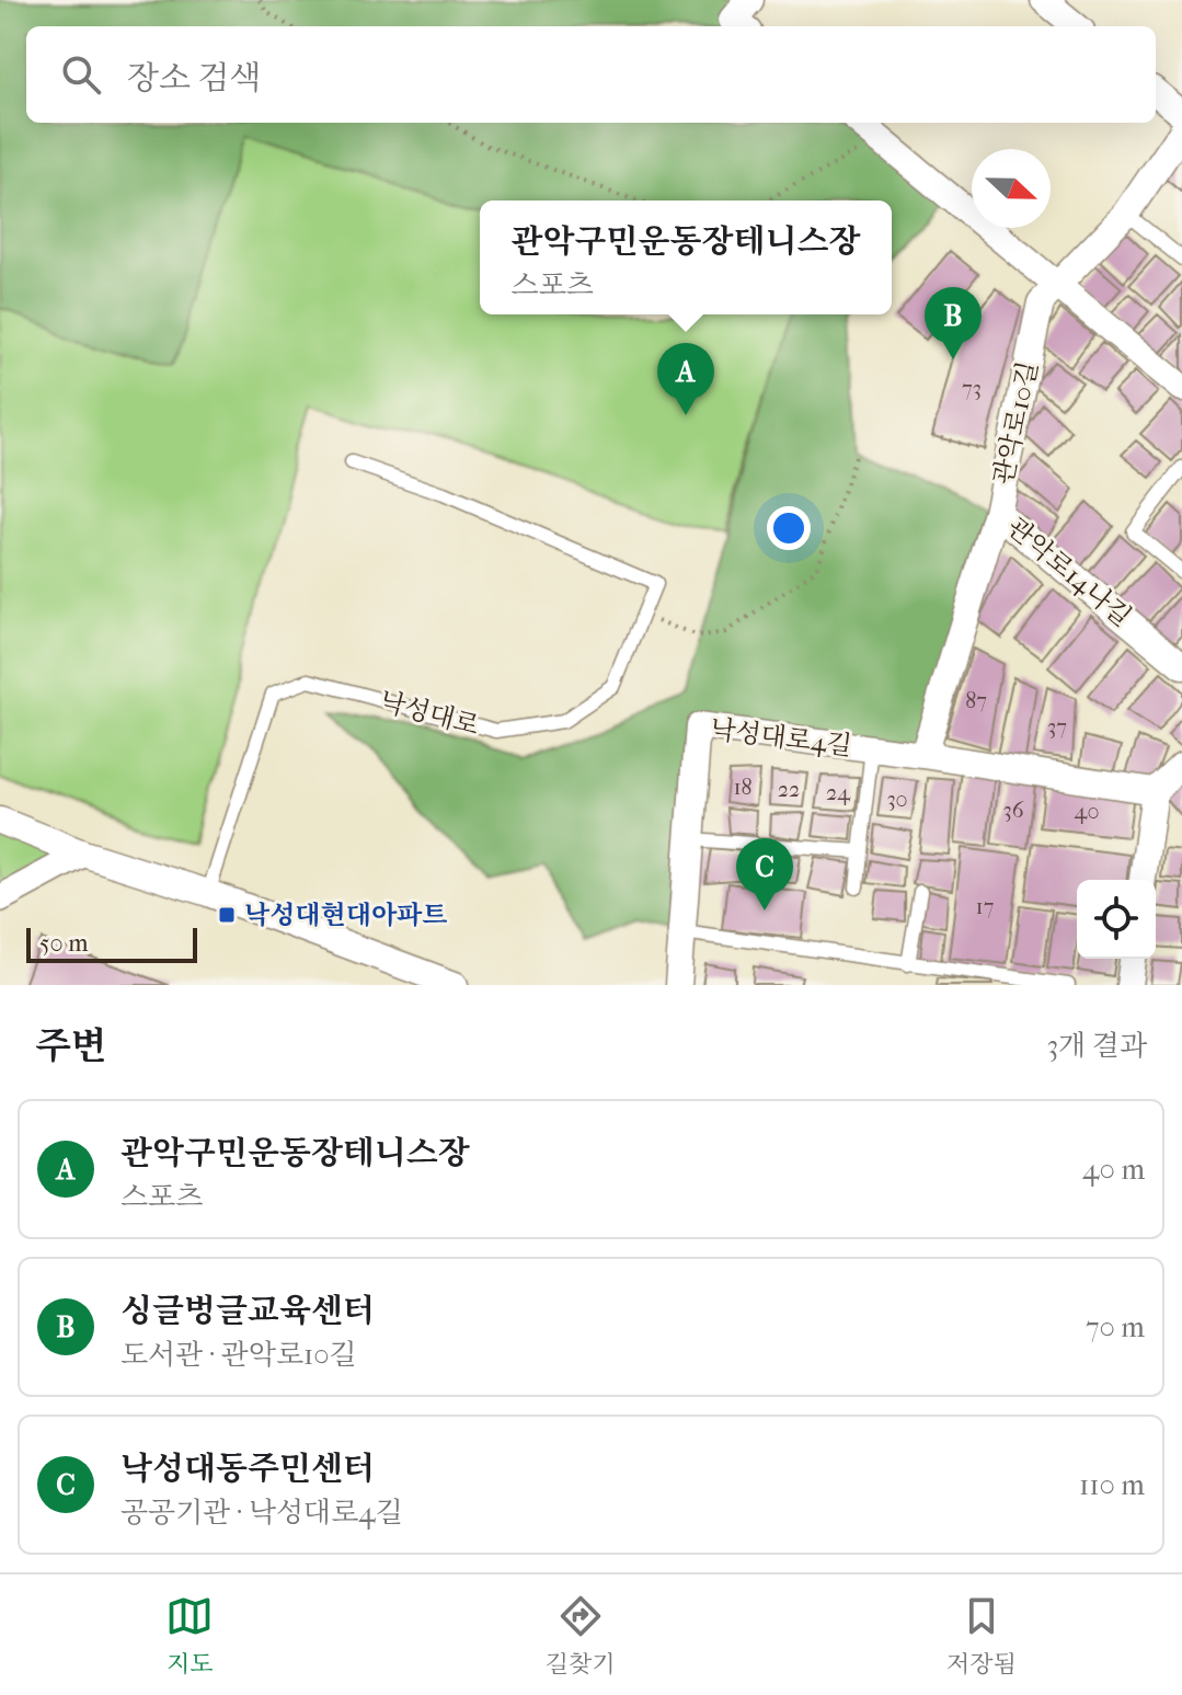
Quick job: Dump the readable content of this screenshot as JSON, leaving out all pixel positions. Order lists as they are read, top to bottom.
{
  "streets": {
    "street": ["관악로10길", "관악로14나길", "낙성대로4길"],
    "lane": ["낙성대로"]
  },
  "crossings": [
    ["관악로10길", "관악로14나길"],
    ["관악로10길", "낙성대로4길"]
  ],
  "places": {
    "transit": ["낙성대현대아파트"]
  },
  "house_numbers": [
    "73",
    "87",
    "37",
    "18",
    "22",
    "24",
    "30",
    "36",
    "40",
    "17"
  ],
  "scale_bar": "50 m",
  "north": "right",
  "page": {
    "search": "장소 검색",
    "popup": ["관악구민운동장테니스장", "스포츠"],
    "pins": ["B", "A", "C"],
    "scale": "50 m",
    "heading": ["주변", "3개 결과"],
    "list": [
      {
        "mark": "A",
        "name": "관악구민운동장테니스장",
        "note": "스포츠",
        "value": "40 m"
      },
      {
        "mark": "B",
        "name": "싱글벙글교육센터",
        "note": "도서관 · 관악로10길",
        "value": "70 m"
      },
      {
        "mark": "C",
        "name": "낙성대동주민센터",
        "note": "공공기관 · 낙성대로4길",
        "value": "110 m"
      }
    ],
    "nav": ["지도", "길찾기", "저장됨"]
  }
}
